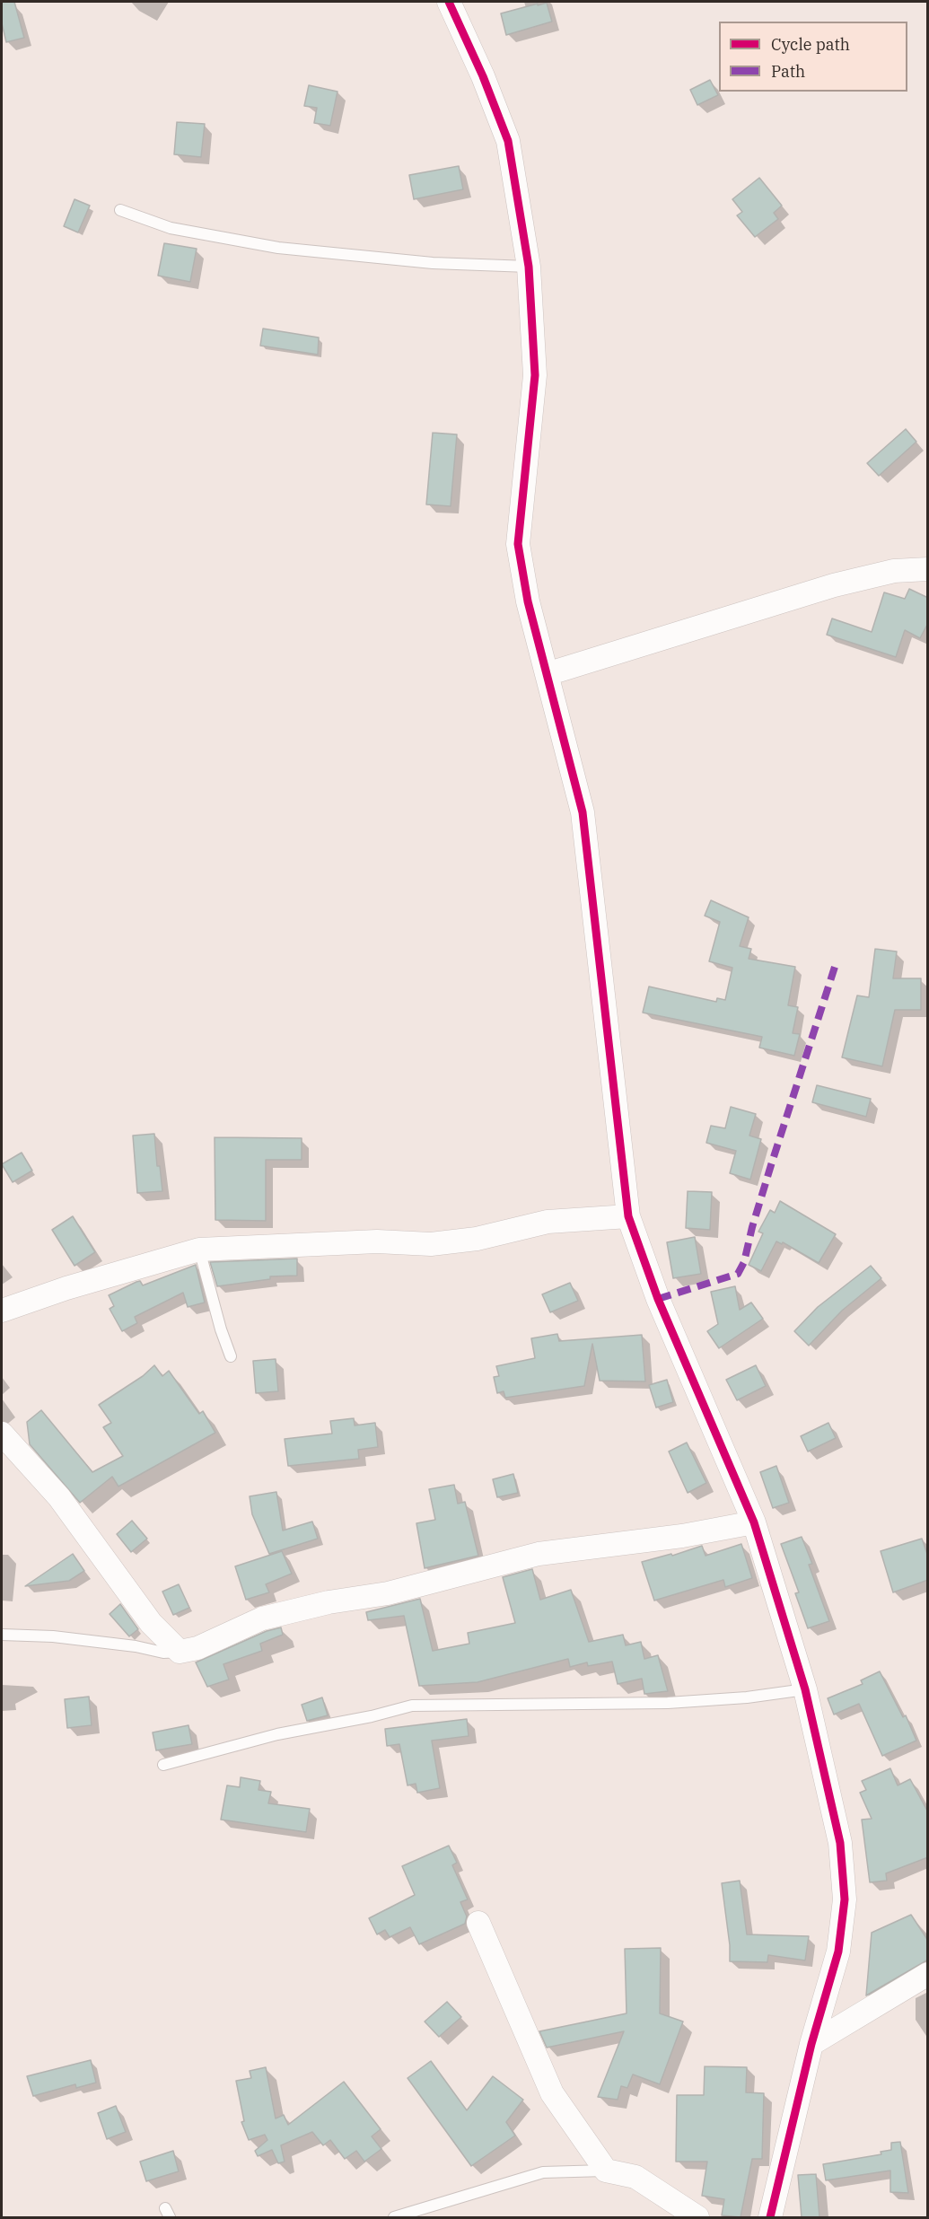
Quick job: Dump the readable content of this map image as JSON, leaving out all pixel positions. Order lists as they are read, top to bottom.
{
  "legend": ["Cycle path", "Path"]
}
